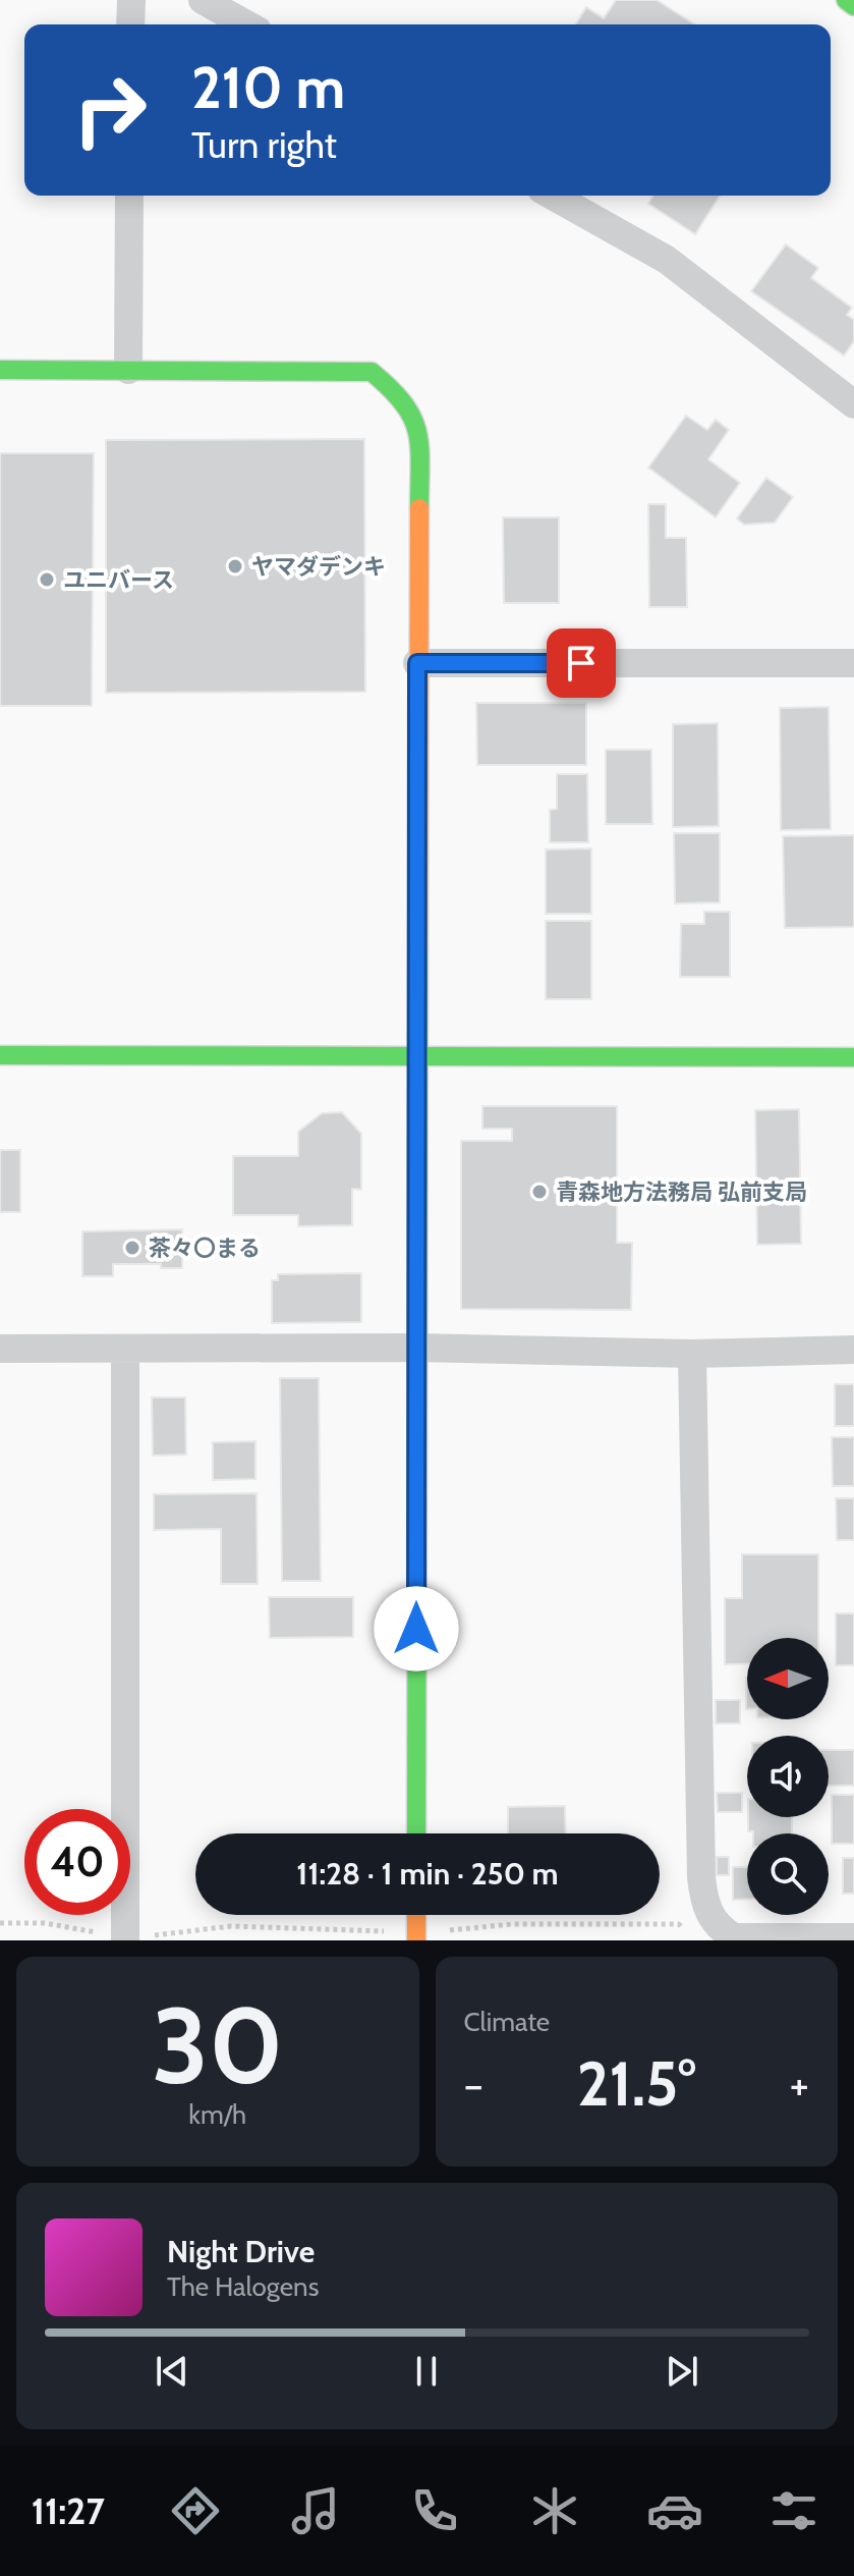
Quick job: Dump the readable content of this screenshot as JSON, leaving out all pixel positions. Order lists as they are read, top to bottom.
{
  "places": [
    "ヤマダデンキ",
    "ユニバース",
    "青森地方法務局 弘前支局",
    "茶々〇まる"
  ],
  "north": "left",
  "page": {
    "turn": ["210 m", "Turn right"],
    "limit": "40",
    "trip": "11:28 · 1 min · 250 m",
    "tile": [
      ["30", "km/h"],
      "Climate"
    ],
    "heat": ["−", "21.5°", "+"],
    "song": ["Night Drive", "The Halogens"],
    "tabs": "11:27"
  }
}
